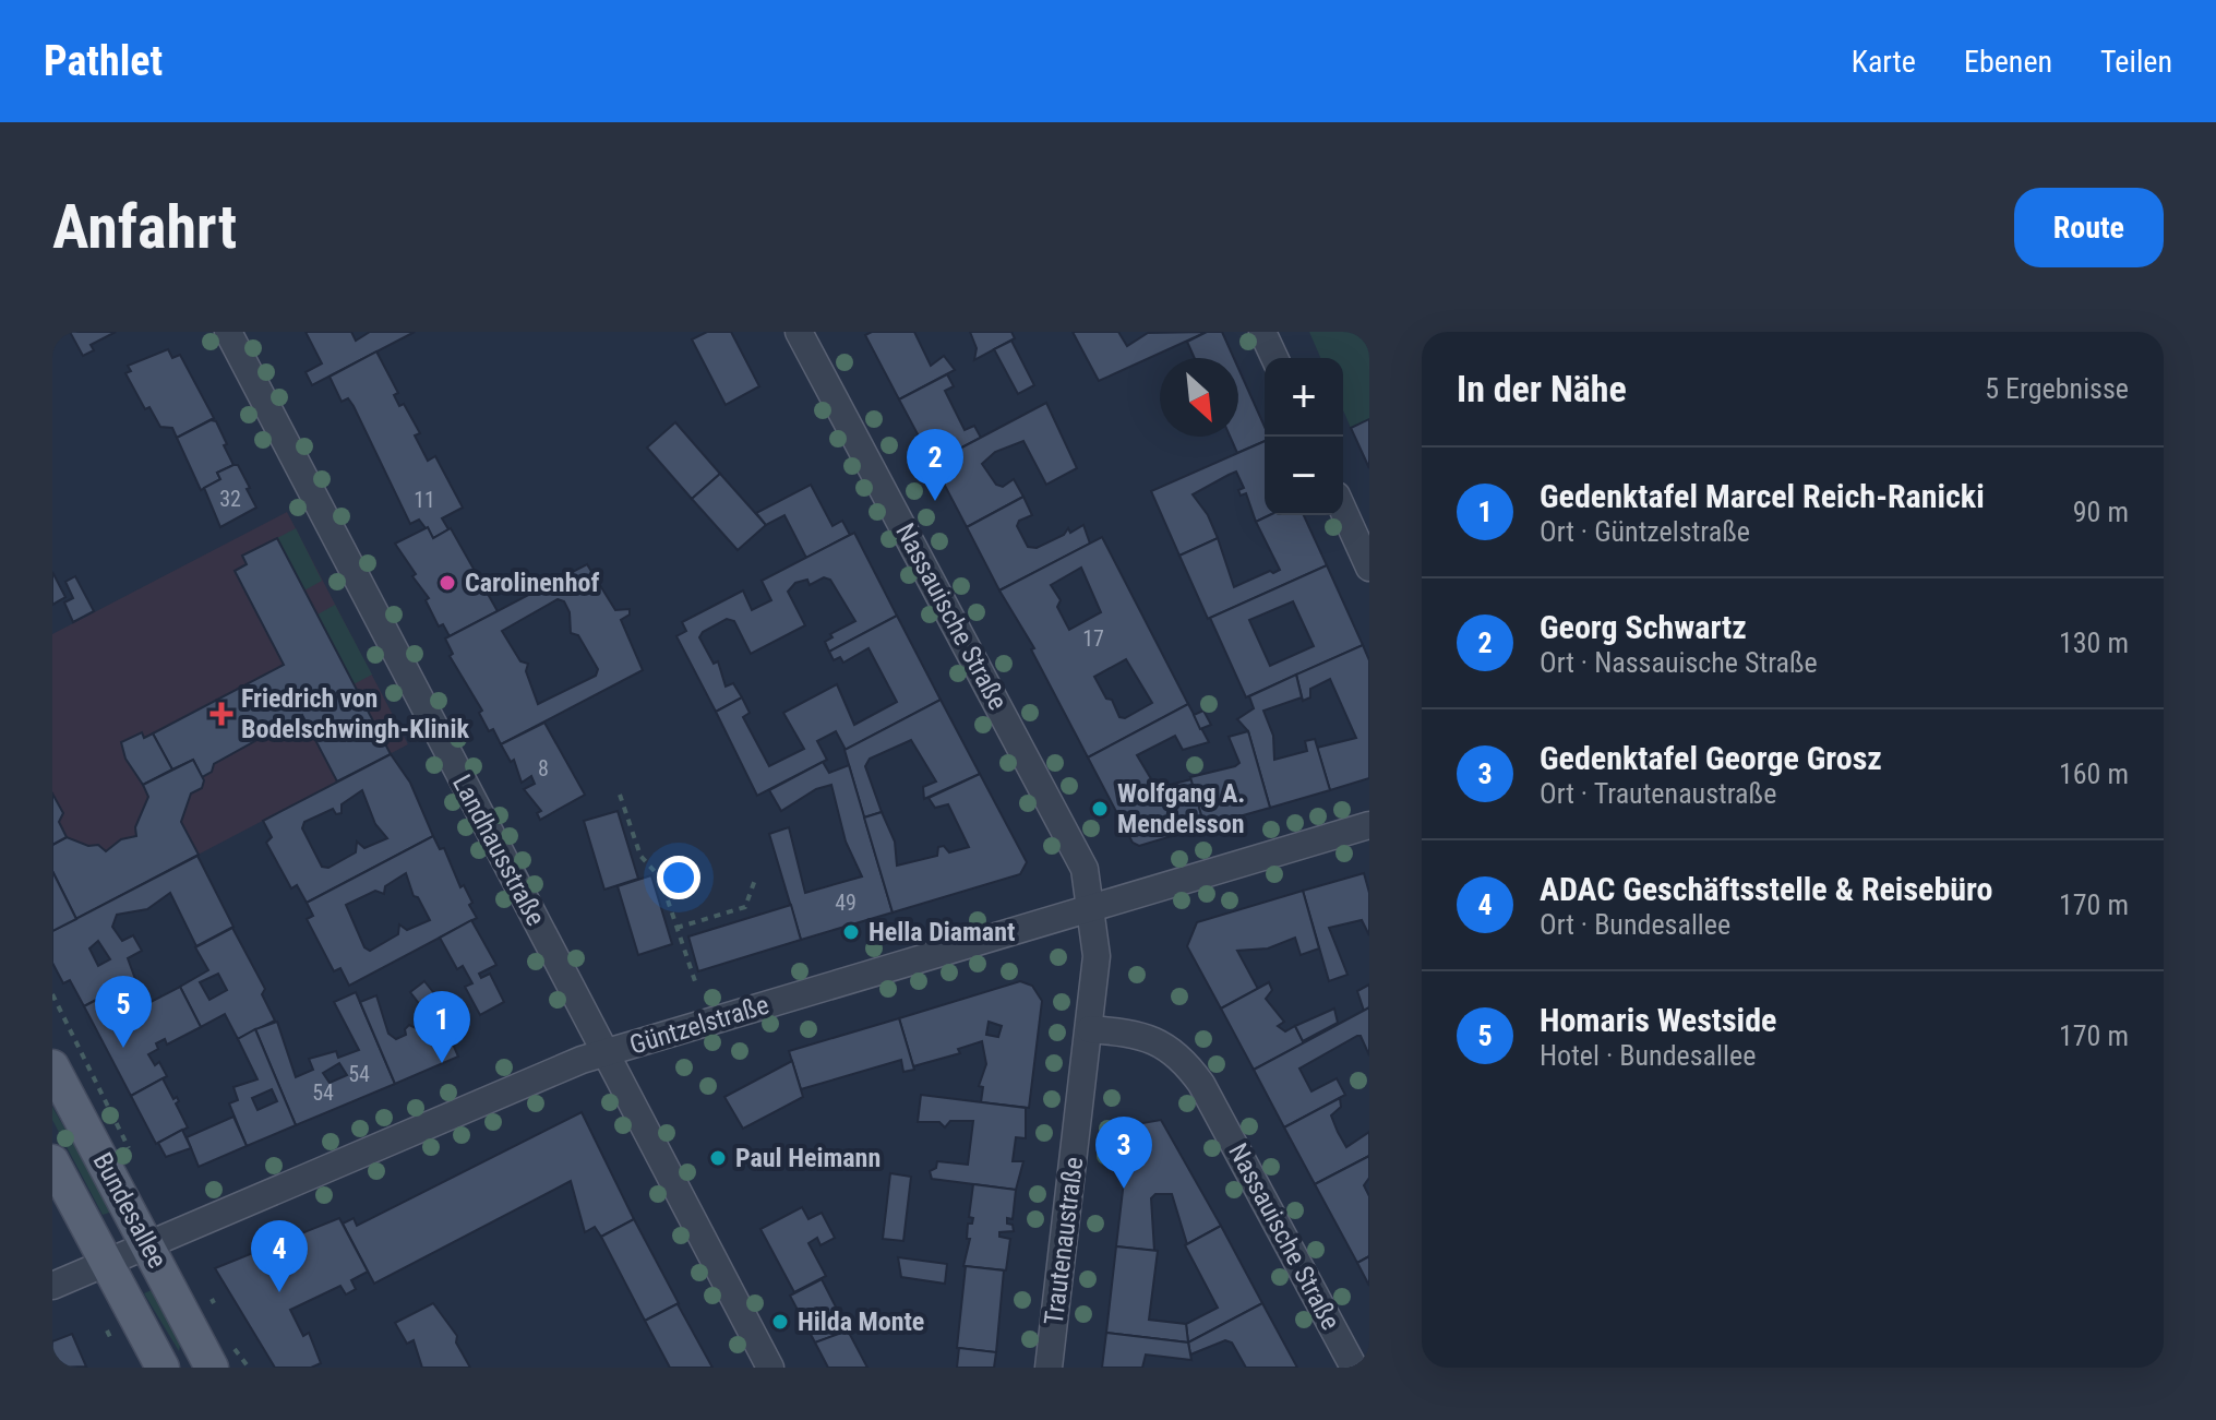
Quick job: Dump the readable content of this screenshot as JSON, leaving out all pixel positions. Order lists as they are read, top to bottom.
{
  "streets": {
    "main road": ["Bundesallee"],
    "street": [
      "Nassauische Straße",
      "Landhausstraße",
      "Güntzelstraße",
      "Trautenaustraße"
    ]
  },
  "crossings": [
    ["Nassauische Straße", "Güntzelstraße"],
    ["Nassauische Straße", "Trautenaustraße"],
    ["Landhausstraße", "Güntzelstraße"],
    ["Güntzelstraße", "Bundesallee"],
    ["Güntzelstraße", "Trautenaustraße"]
  ],
  "places": {
    "other": [
      "Carolinenhof",
      "Wolfgang A. Mendelsson",
      "Hella Diamant",
      "Paul Heimann",
      "Hilda Monte"
    ],
    "health": ["Friedrich von Bodelschwingh-Klinik"]
  },
  "house_numbers": [
    "32",
    "11",
    "17",
    "8",
    "49",
    "54",
    "54"
  ],
  "north": "bottom right",
  "page": {
    "header": "Pathlet",
    "nav": ["Karte", "Ebenen", "Teilen"],
    "buttons": "Route",
    "title": "Anfahrt",
    "heading": ["In der Nähe", "5 Ergebnisse"],
    "map_buttons": ["+", "−"],
    "pins": [
      "2",
      "5",
      "1",
      "3",
      "4"
    ],
    "list": [
      {
        "mark": "1",
        "name": "Gedenktafel Marcel Reich-Ranicki",
        "note": "Ort · Güntzelstraße",
        "value": "90 m"
      },
      {
        "mark": "2",
        "name": "Georg Schwartz",
        "note": "Ort · Nassauische Straße",
        "value": "130 m"
      },
      {
        "mark": "3",
        "name": "Gedenktafel George Grosz",
        "note": "Ort · Trautenaustraße",
        "value": "160 m"
      },
      {
        "mark": "4",
        "name": "ADAC Geschäftsstelle & Reisebüro",
        "note": "Ort · Bundesallee",
        "value": "170 m"
      },
      {
        "mark": "5",
        "name": "Homaris Westside",
        "note": "Hotel · Bundesallee",
        "value": "170 m"
      }
    ]
  }
}
